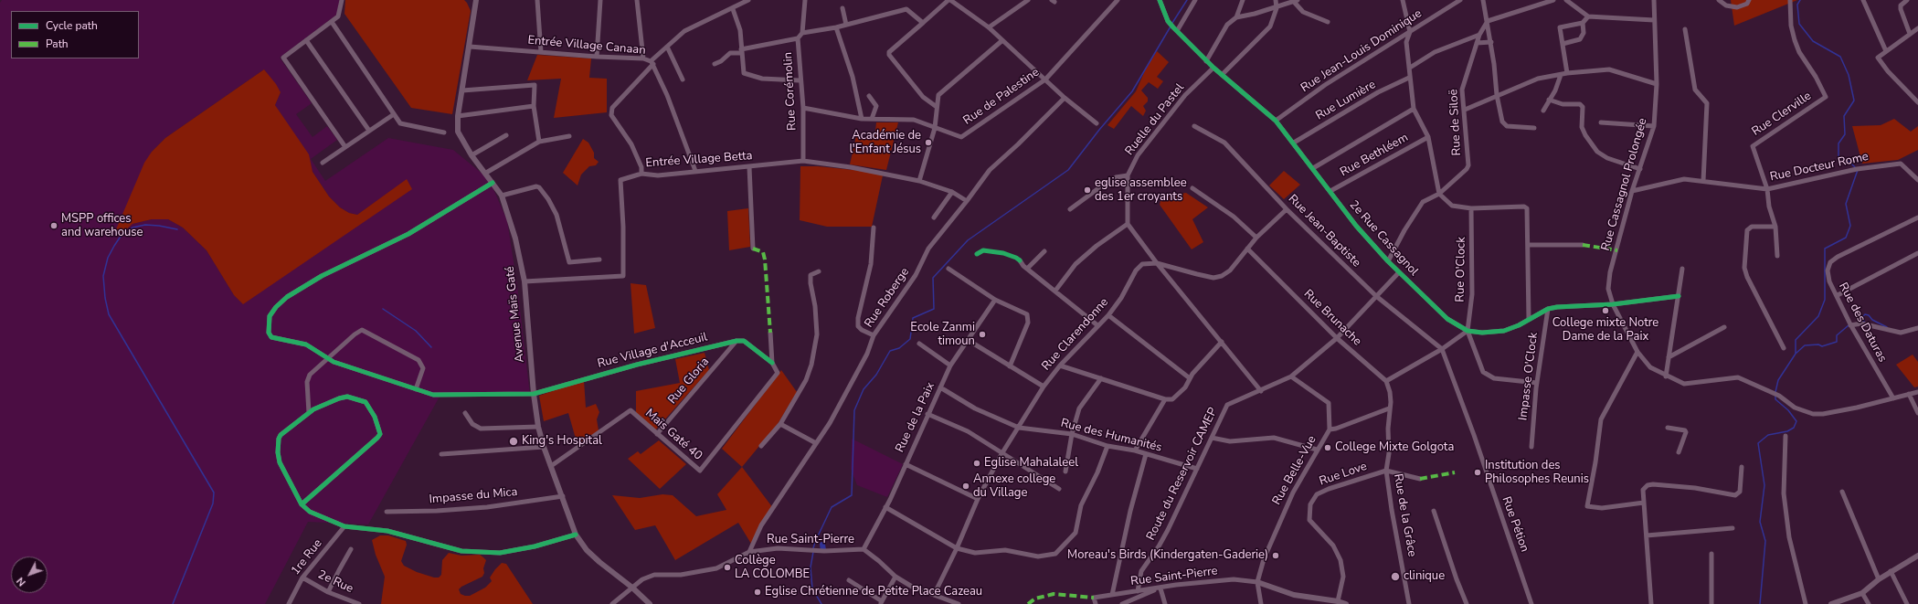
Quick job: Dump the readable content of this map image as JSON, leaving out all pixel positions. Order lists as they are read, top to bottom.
{
  "streets": {
    "street": [
      "Entrée Village Canaan",
      "Rue Jean-Louis Dominique",
      "Rue Corémolin",
      "Rue de Palestine",
      "Rue Lumière",
      "Rue Clerville",
      "Ruelle du Pastel",
      "Rue de Siloë",
      "Rue Bethléem",
      "Entrée Village Betta",
      "Rue Docteur Rome",
      "Rue Cassagnol Prolongée",
      "Rue Jean-Baptiste",
      "2e Rue Cassagnol",
      "Rue O'Clock",
      "Rue Roberge",
      "Avenue Maïs Gaté",
      "Rue Brunache",
      "Rue des Daturas",
      "Rue Clarendonne",
      "Rue Village d'Acceuil",
      "Impasse O'Clock",
      "Rue Gloria",
      "Rue de la Paix",
      "Maïs Gaté 40",
      "Rue des Humanités",
      "Rue Belle-Vue",
      "Route du Reservoir CAMEP",
      "Rue Love",
      "Impasse du Mica",
      "Rue de la Grâce",
      "Rue Pétion",
      "Rue Saint-Pierre",
      "1re Rue",
      "2e Rue"
    ]
  },
  "crossings": [
    ["Entrée Village Canaan", "Avenue Maïs Gaté"],
    ["Rue Jean-Louis Dominique", "2e Rue Cassagnol"],
    ["Rue Corémolin", "Rue de Palestine"],
    ["Rue Corémolin", "Entrée Village Betta"],
    ["Rue Lumière", "2e Rue Cassagnol"],
    ["Rue Clerville", "Rue Docteur Rome"],
    ["Ruelle du Pastel", "2e Rue Cassagnol"],
    ["Rue de Siloë", "2e Rue Cassagnol"],
    ["Rue Bethléem", "2e Rue Cassagnol"],
    ["Entrée Village Betta", "Rue Roberge"],
    ["Entrée Village Betta", "Avenue Maïs Gaté"],
    ["Rue Docteur Rome", "Rue Cassagnol Prolongée"],
    ["Rue Cassagnol Prolongée", "2e Rue Cassagnol"],
    ["Rue Cassagnol Prolongée", "Rue des Daturas"],
    ["Rue Jean-Baptiste", "Rue Clarendonne"],
    ["Rue Jean-Baptiste", "Route du Reservoir CAMEP"],
    ["Rue Jean-Baptiste", "Rue Pétion"],
    ["2e Rue Cassagnol", "Rue O'Clock"],
    ["2e Rue Cassagnol", "Impasse O'Clock"],
    ["2e Rue Cassagnol", "Route du Reservoir CAMEP"],
    ["Rue Roberge", "Rue Saint-Pierre"],
    ["Avenue Maïs Gaté", "Rue Village d'Acceuil"],
    ["Avenue Maïs Gaté", "Maïs Gaté 40"],
    ["Avenue Maïs Gaté", "Impasse du Mica"],
    ["Avenue Maïs Gaté", "Rue Saint-Pierre"],
    ["Rue Brunache", "Rue Clarendonne"],
    ["Rue Brunache", "Route du Reservoir CAMEP"],
    ["Rue Clarendonne", "Rue des Humanités"],
    ["Rue Clarendonne", "Rue Saint-Pierre"],
    ["Rue Village d'Acceuil", "Rue Gloria"],
    ["Rue Gloria", "Maïs Gaté 40"],
    ["Rue de la Paix", "Rue des Humanités"],
    ["Rue de la Paix", "Rue Saint-Pierre"],
    ["Rue des Humanités", "Route du Reservoir CAMEP"],
    ["Rue Belle-Vue", "Rue de la Grâce"],
    ["Rue Belle-Vue", "Rue Saint-Pierre"],
    ["Route du Reservoir CAMEP", "Rue Saint-Pierre"],
    ["Rue Love", "Rue de la Grâce"],
    ["1re Rue", "2e Rue"]
  ],
  "places": [
    "Académie de l'Enfant Jésus",
    "eglise assemblee des 1er croyants",
    "MSPP offices and warehouse",
    "College mixte Notre Dame de la Paix",
    "Ecole Zanmi timoun",
    "King's Hospital",
    "College Mixte Golgota",
    "Eglise Mahalaleel",
    "Institution des Philosophes Reunis",
    "Annexe college du Village",
    "Moreau's Birds (Kindergaten-Gaderie)",
    "Collège LA COLOMBE",
    "clinique",
    "Eglise Chrétienne de Petite Place Cazeau"
  ],
  "legend": ["Cycle path", "Path"],
  "north": "bottom left"
}
